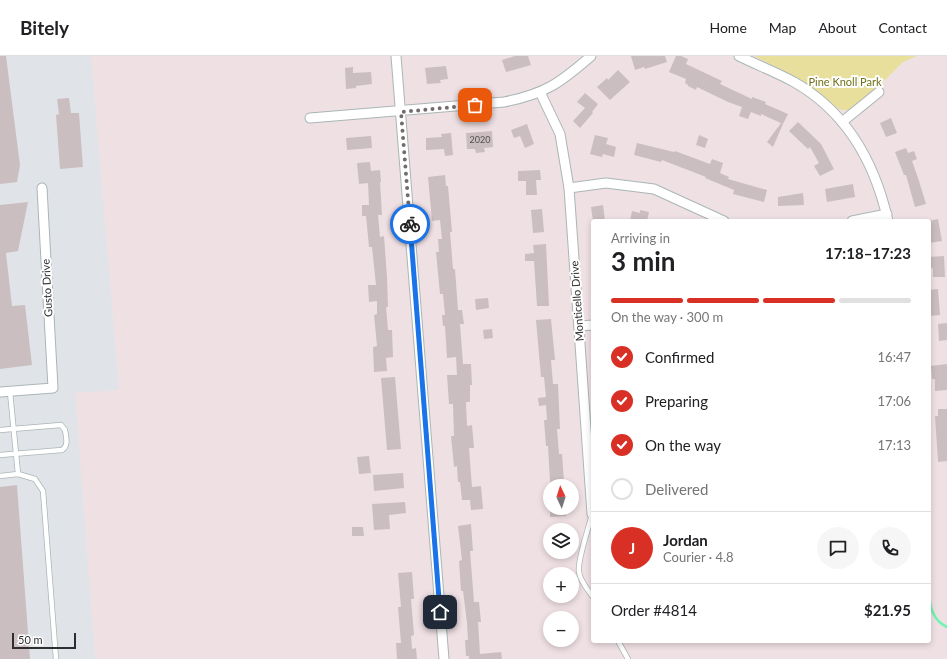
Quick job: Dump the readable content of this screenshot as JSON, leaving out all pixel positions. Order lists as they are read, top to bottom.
{
  "streets": {
    "street": ["Gusto Drive", "Monticello Drive"]
  },
  "parks": ["Pine Knoll Park"],
  "house_numbers": ["2020"],
  "scale_bar": "50 m",
  "north": "top",
  "page": {
    "header": "Bitely",
    "nav": [
      "Home",
      "Map",
      "About",
      "Contact"
    ],
    "heading": ["3 min", "Arriving in", "17:18–17:23"],
    "panel": [
      "Jordan",
      "Courier · 4.8",
      "Order #4814",
      "$21.95"
    ],
    "bar": "On the way · 300 m",
    "list": [
      ["Confirmed", "16:47"],
      ["Preparing", "17:06"],
      ["On the way", "17:13"],
      "Delivered"
    ],
    "map_buttons": ["+", "−"],
    "round": "J",
    "scale": "50 m"
  }
}
